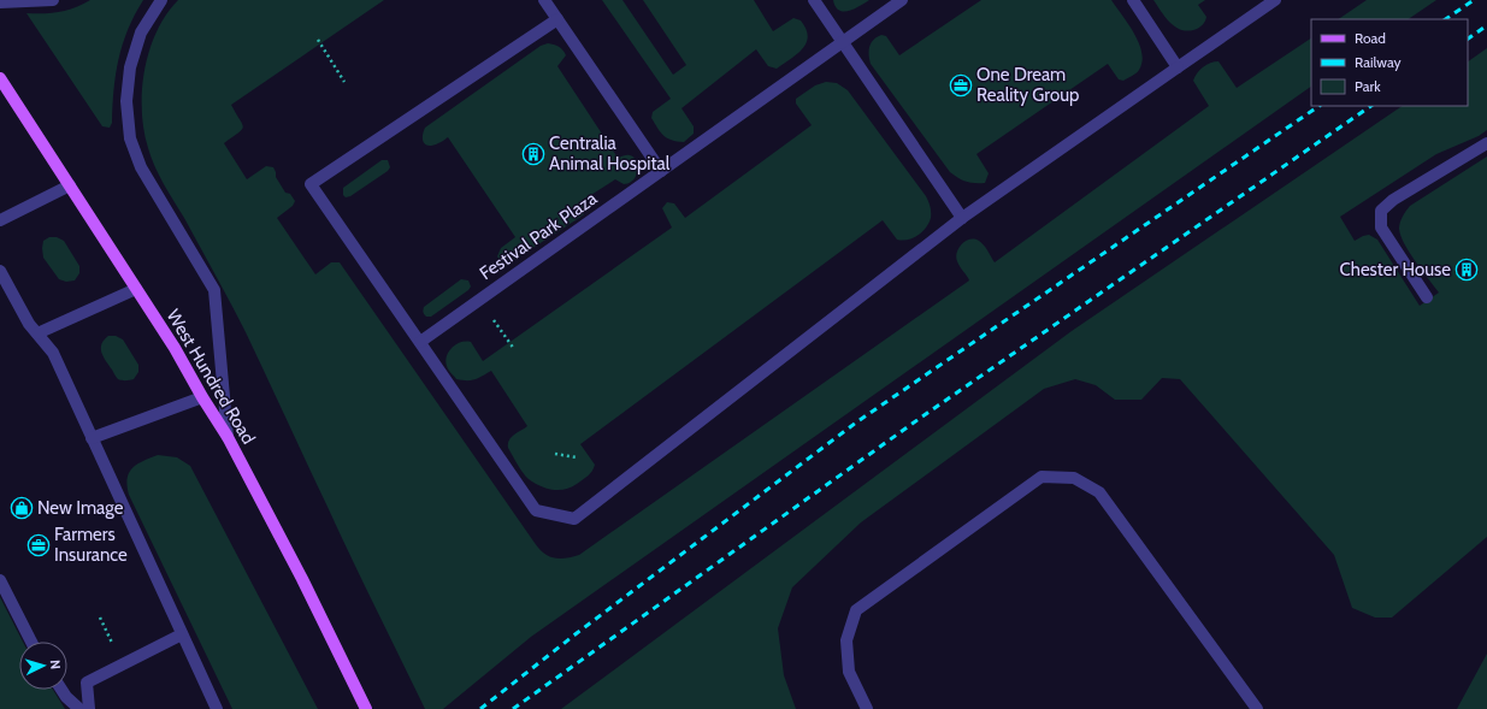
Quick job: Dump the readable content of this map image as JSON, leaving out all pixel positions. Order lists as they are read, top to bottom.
{
  "streets": {
    "main road": ["West Hundred Road"],
    "street": ["Festival Park Plaza"]
  },
  "places": {
    "office": ["One Dream Reality Group", "Farmers Insurance"],
    "building": ["Centralia Animal Hospital", "Chester House"],
    "shop": ["New Image"]
  },
  "legend": ["Road", "Railway", "Park"],
  "north": "right"
}
